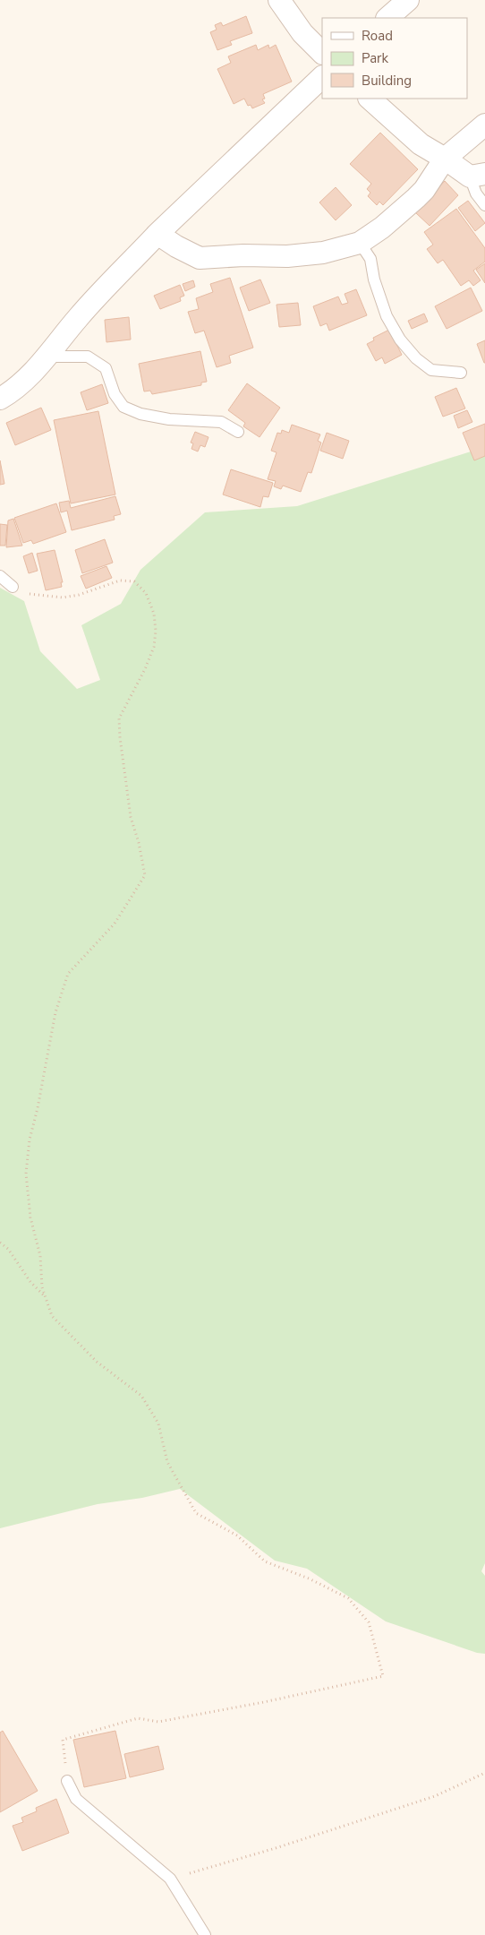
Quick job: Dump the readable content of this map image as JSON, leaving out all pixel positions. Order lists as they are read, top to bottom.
{
  "legend": ["Road", "Park", "Building"]
}
